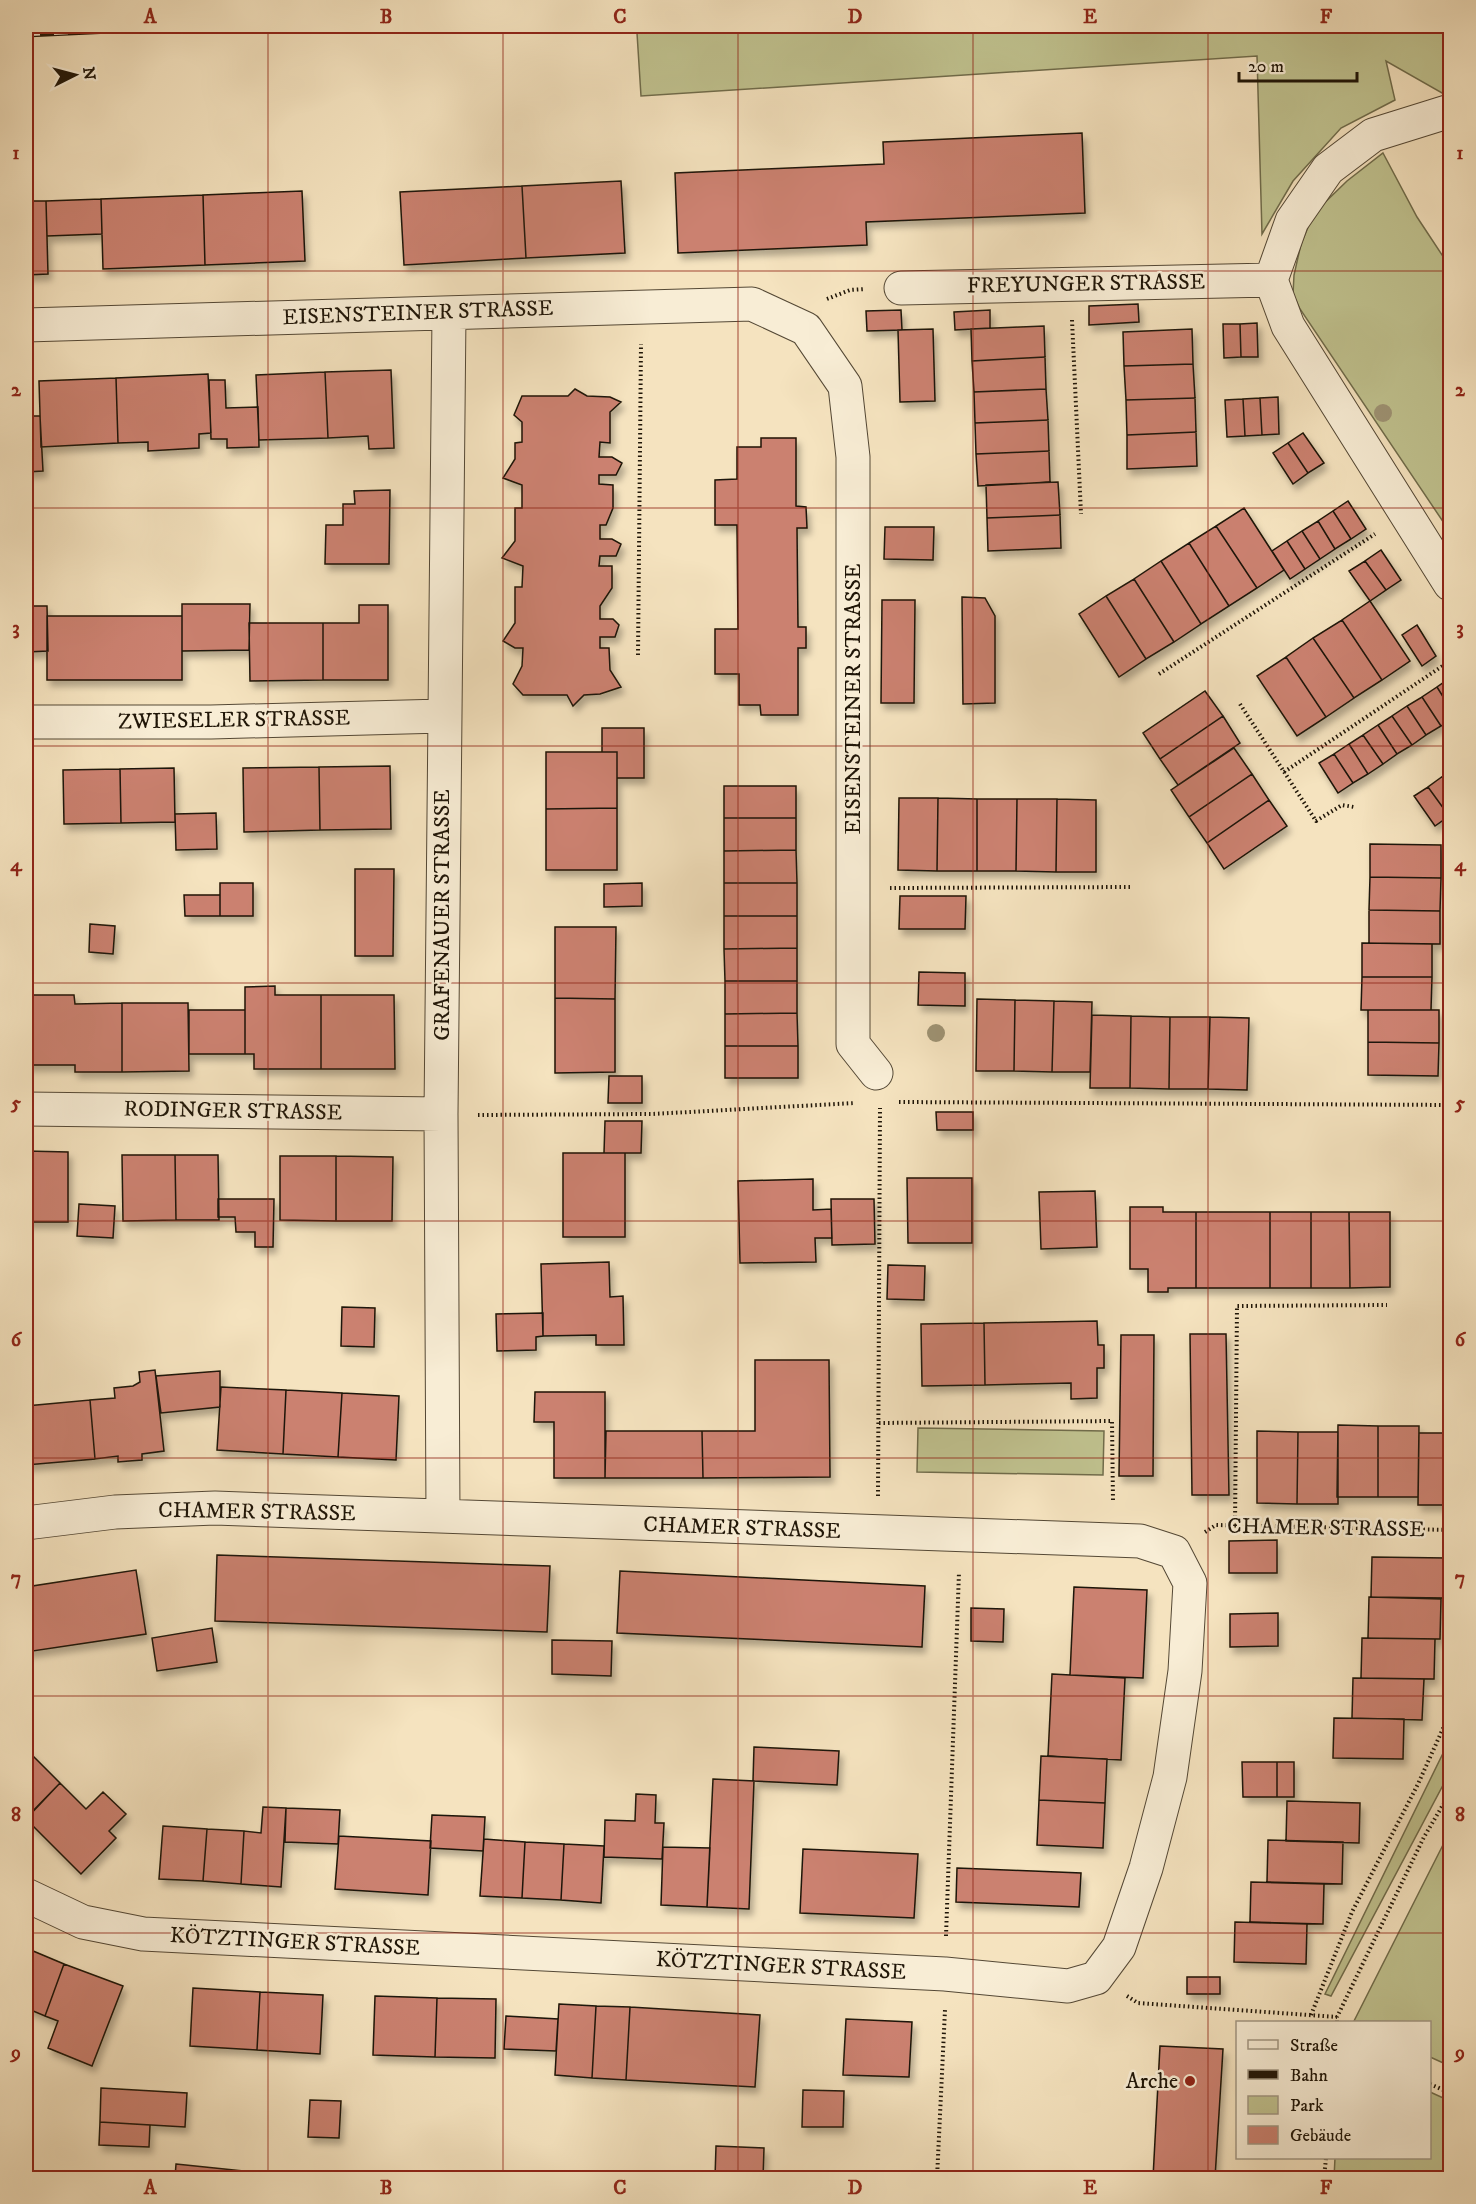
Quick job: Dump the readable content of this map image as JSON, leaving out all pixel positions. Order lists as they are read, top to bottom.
{
  "streets": {
    "street": [
      "FREYUNGER STRASSE",
      "EISENSTEINER STRASSE",
      "ZWIESELER STRASSE",
      "GRAFENAUER STRASSE",
      "RODINGER STRASSE",
      "CHAMER STRASSE",
      "KÖTZTINGER STRASSE"
    ]
  },
  "crossings": [
    ["EISENSTEINER STRASSE", "GRAFENAUER STRASSE"],
    ["ZWIESELER STRASSE", "GRAFENAUER STRASSE"],
    ["GRAFENAUER STRASSE", "RODINGER STRASSE"],
    ["GRAFENAUER STRASSE", "CHAMER STRASSE"]
  ],
  "places": ["Arche"],
  "legend": [
    "Straße",
    "Bahn",
    "Park",
    "Gebäude"
  ],
  "scale_bar": "20 m",
  "north": "right",
  "grid": {
    "columns": [
      "A",
      "B",
      "C",
      "D",
      "E",
      "F"
    ],
    "rows": [
      "1",
      "2",
      "3",
      "4",
      "5",
      "6",
      "7",
      "8",
      "9"
    ]
  }
}
